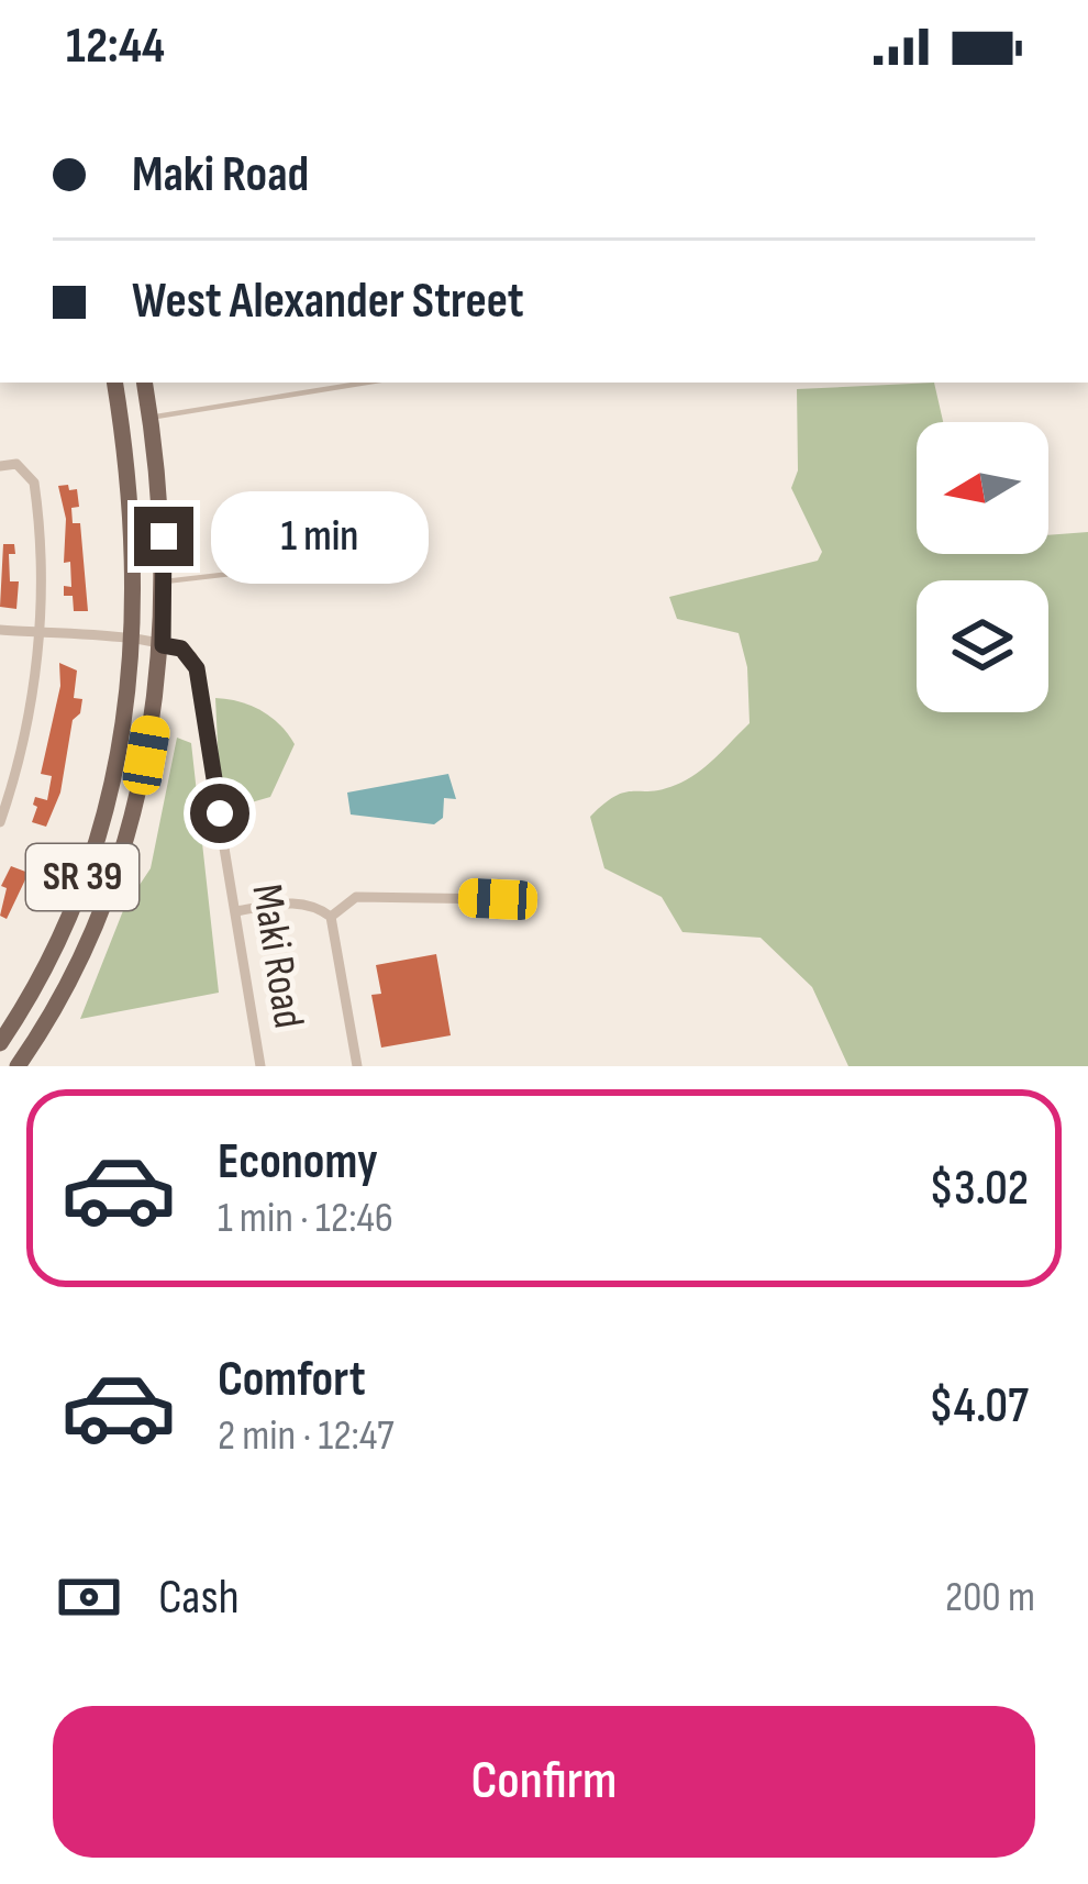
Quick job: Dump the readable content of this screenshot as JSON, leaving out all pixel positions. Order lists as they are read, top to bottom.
{
  "streets": {
    "main road": ["SR 39"],
    "street": ["Maki Road"]
  },
  "crossings": [
    ["SR 39", "Maki Road"]
  ],
  "north": "left",
  "page": {
    "status": "12:44",
    "banner": ["Maki Road", "West Alexander Street"],
    "bubble": "1 min",
    "list": [
      {
        "name": "Economy",
        "note": "1 min · 12:46",
        "value": "$3.02"
      },
      {
        "name": "Comfort",
        "note": "2 min · 12:47",
        "value": "$4.07"
      }
    ],
    "pay": ["Cash", "200 m"],
    "buttons": "Confirm"
  }
}
